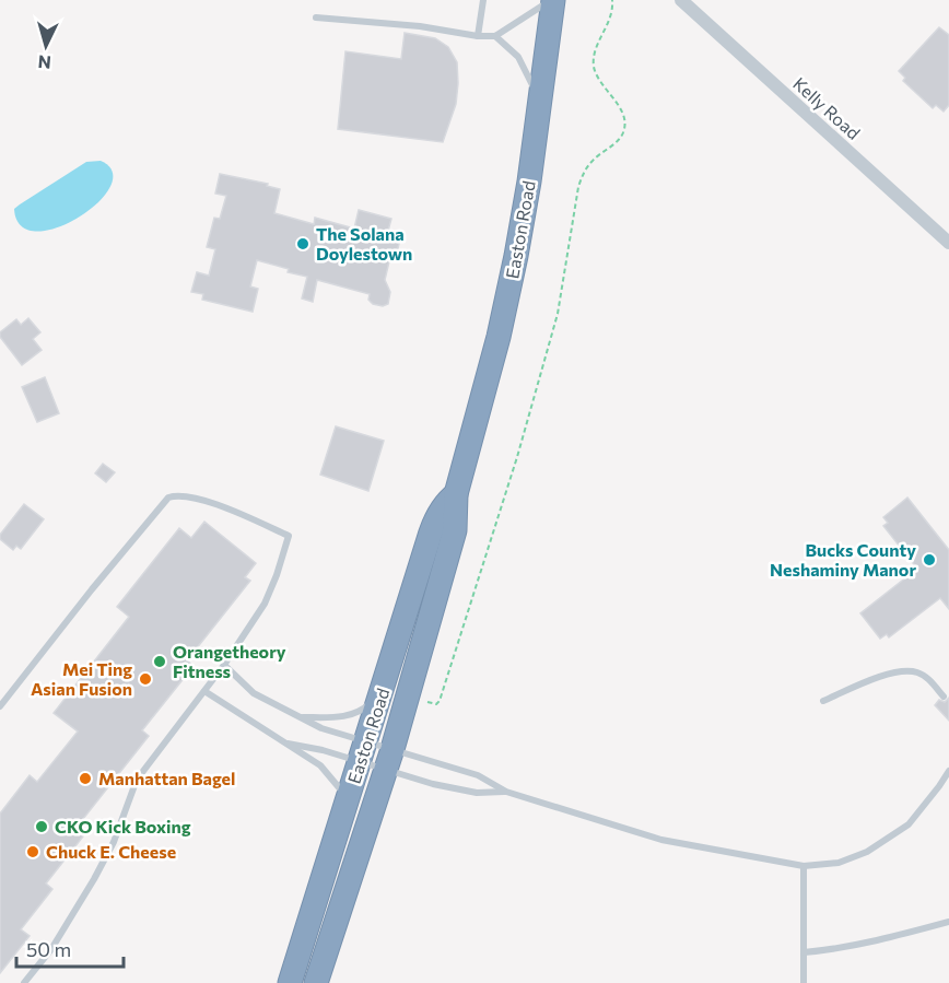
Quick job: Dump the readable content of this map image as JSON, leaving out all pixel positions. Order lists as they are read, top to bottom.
{
  "streets": {
    "highway": ["Easton Road"],
    "street": ["Kelly Road"]
  },
  "places": [
    "The Solana Doylestown",
    "Bucks County Neshaminy Manor",
    "Orangetheory Fitness",
    "Mei Ting Asian Fusion",
    "Manhattan Bagel",
    "CKO Kick Boxing",
    "Chuck E. Cheese"
  ],
  "scale_bar": "50 m",
  "north": "bottom"
}
